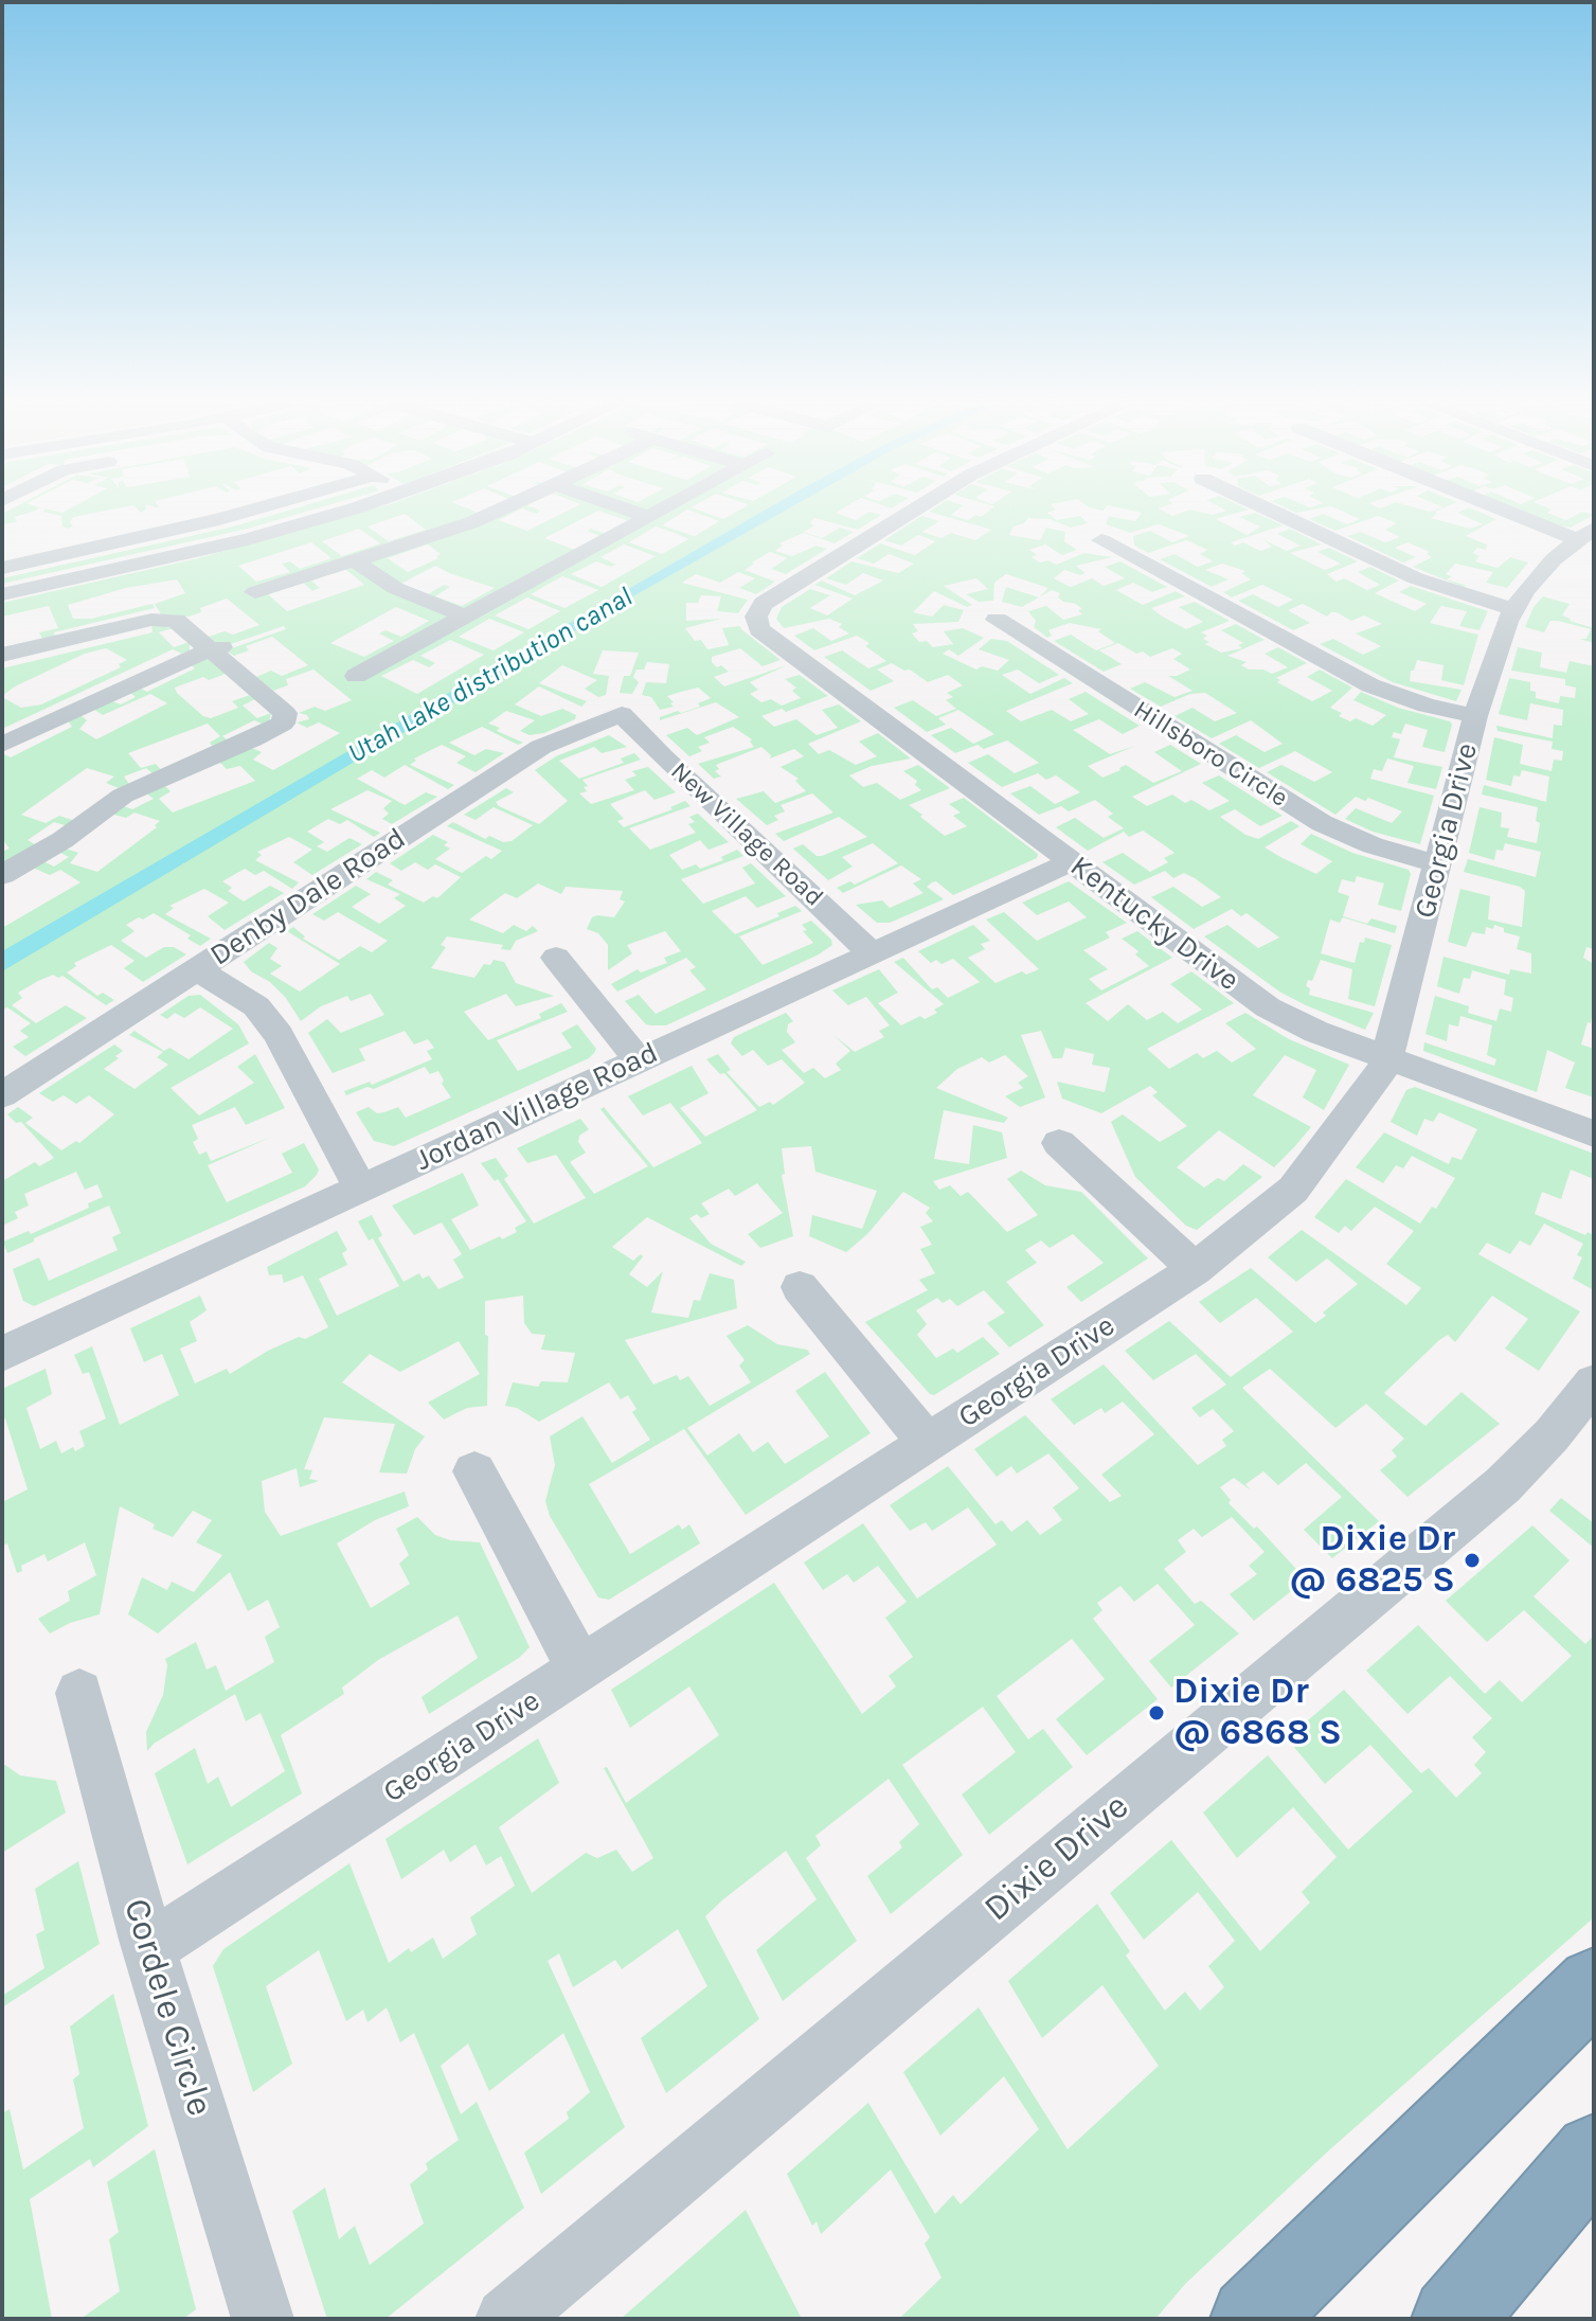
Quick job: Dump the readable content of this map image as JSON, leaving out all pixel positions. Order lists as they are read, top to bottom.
{
  "streets": {
    "street": [
      "Hillsboro Circle",
      "Georgia Drive",
      "New Village Road",
      "Denby Dale Road",
      "Kentucky Drive",
      "Jordan Village Road",
      "Dixie Drive",
      "Cordele Circle"
    ]
  },
  "crossings": [
    ["Hillsboro Circle", "Georgia Drive"],
    ["Georgia Drive", "Kentucky Drive"],
    ["Georgia Drive", "Cordele Circle"],
    ["New Village Road", "Denby Dale Road"],
    ["New Village Road", "Jordan Village Road"],
    ["Kentucky Drive", "Jordan Village Road"]
  ],
  "water": ["Utah Lake distribution canal"],
  "places": ["Dixie Dr @ 6825 S", "Dixie Dr @ 6868 S"]
}
